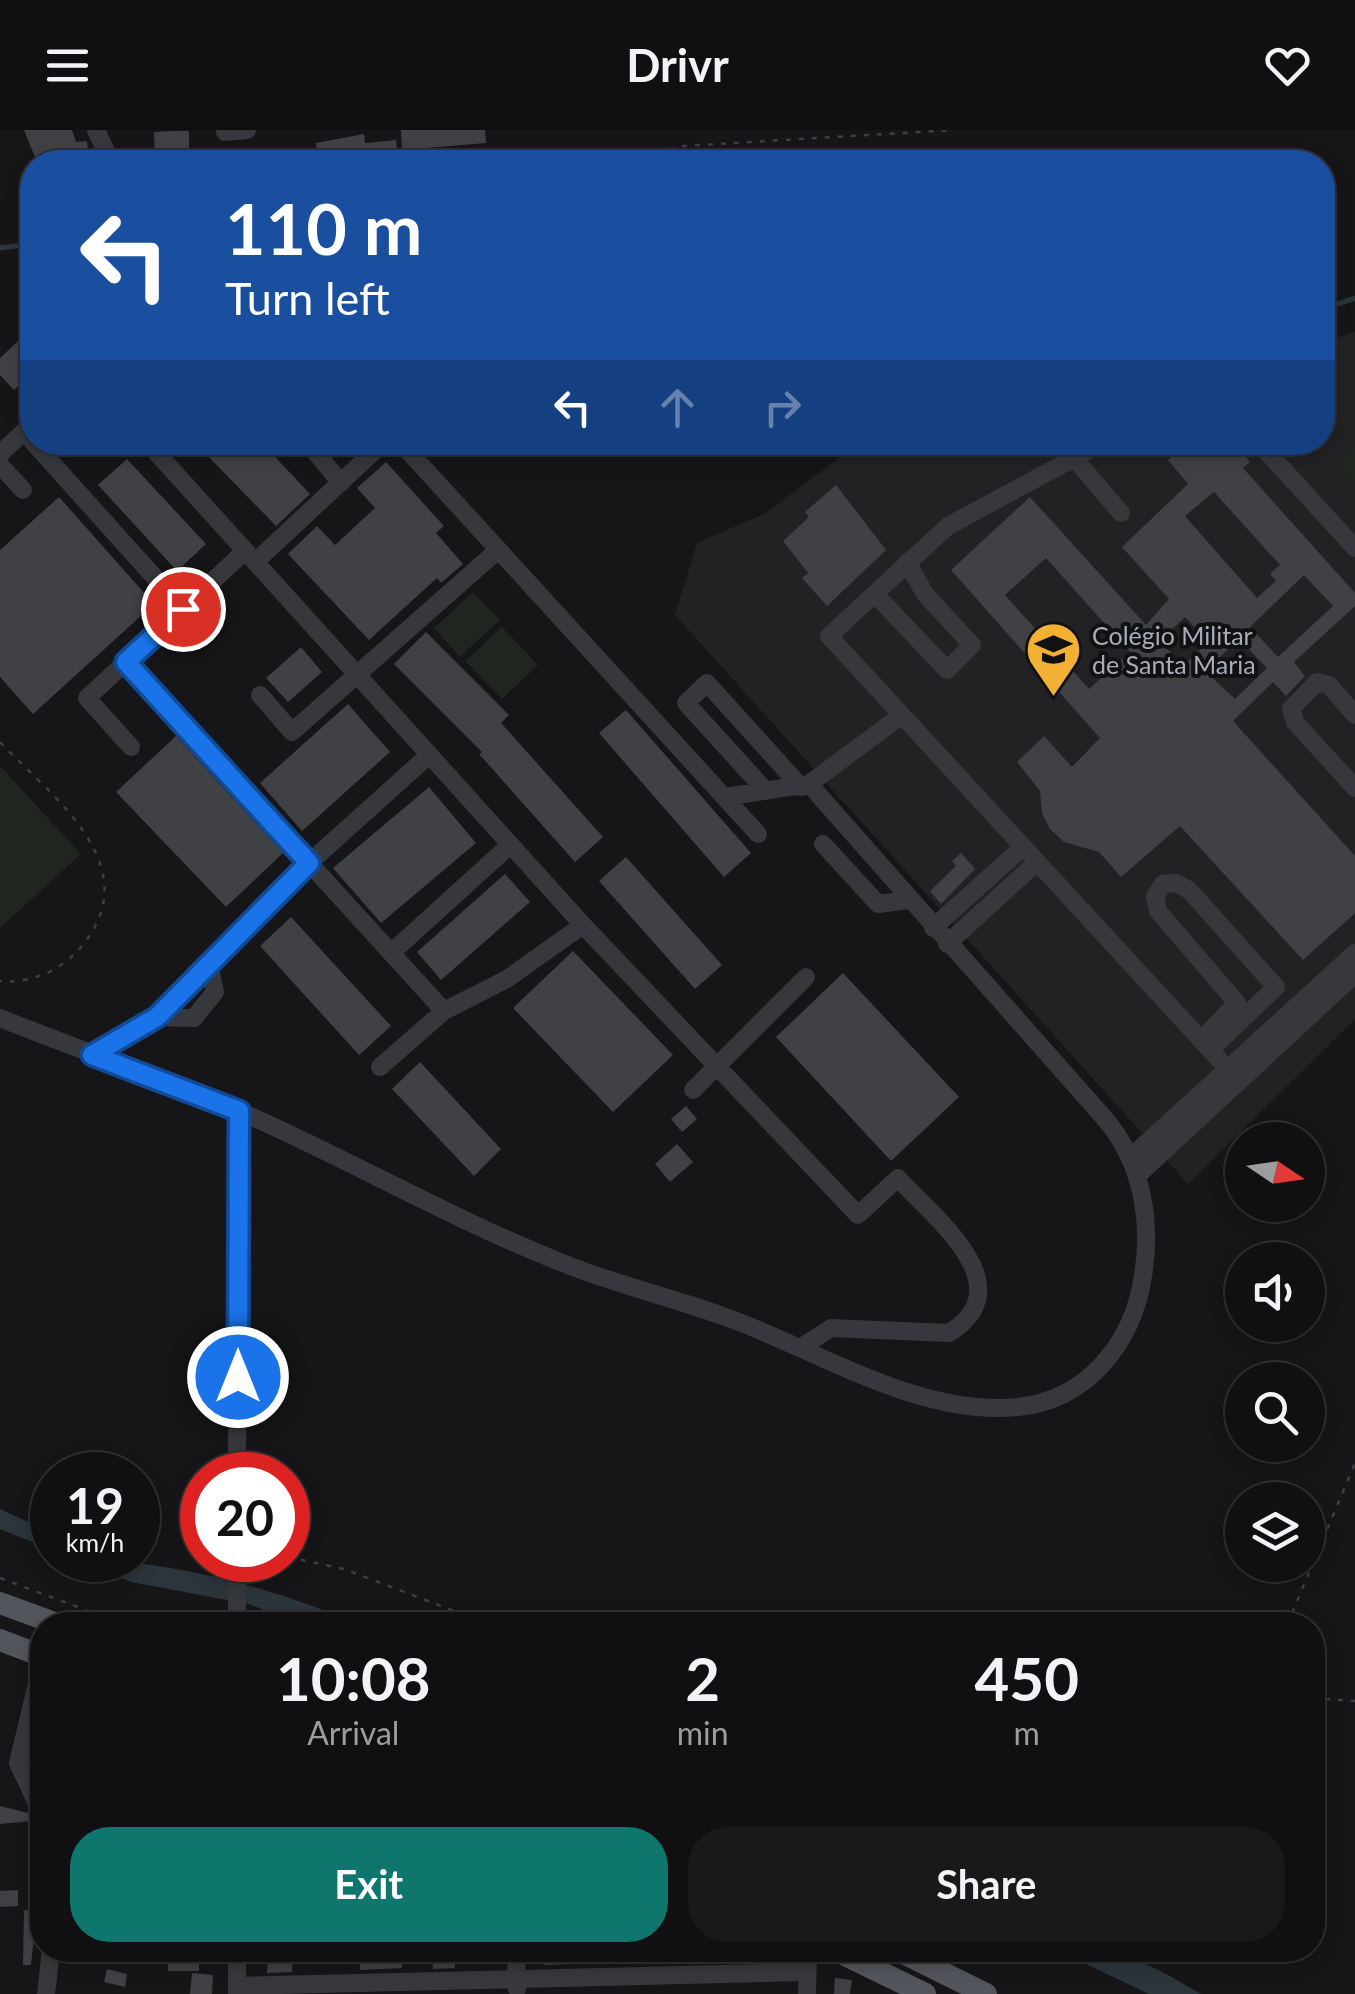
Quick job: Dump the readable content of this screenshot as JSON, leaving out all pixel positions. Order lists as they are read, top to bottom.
{
  "places": {
    "school or university": ["Colégio Militar de Santa Maria"]
  },
  "north": "right",
  "page": {
    "header": "Drivr",
    "turn": ["110 m", "Turn left"],
    "speed": "19 km/h",
    "limit": "20",
    "eta": [
      "10:08",
      "Arrival",
      "2",
      "min",
      "450",
      "m"
    ],
    "buttons": ["Exit", "Share"]
  }
}
